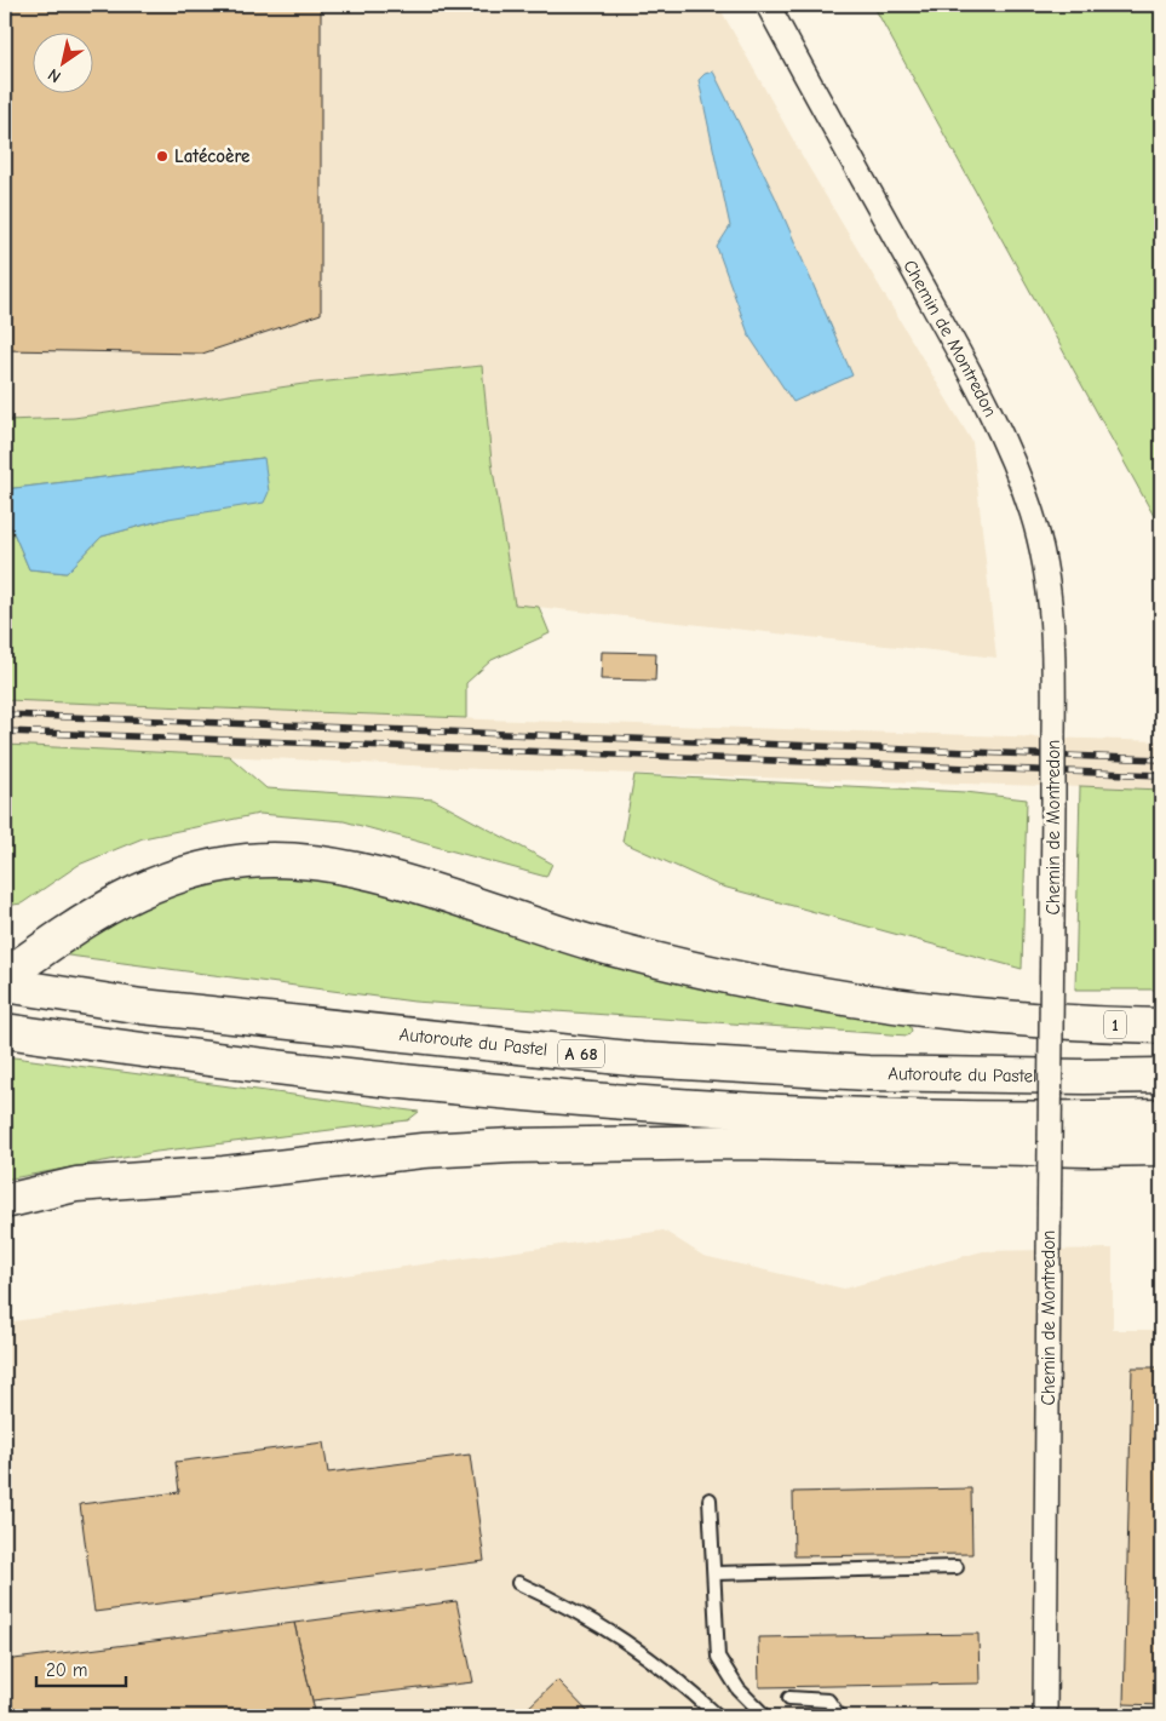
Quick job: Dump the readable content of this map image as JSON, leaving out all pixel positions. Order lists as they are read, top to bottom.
{
  "streets": {
    "highway": ["1", "Autoroute du Pastel", "A 68"],
    "street": ["Chemin de Montredon"]
  },
  "places": ["Latécoère"],
  "scale_bar": "20 m",
  "north": "bottom left"
}
